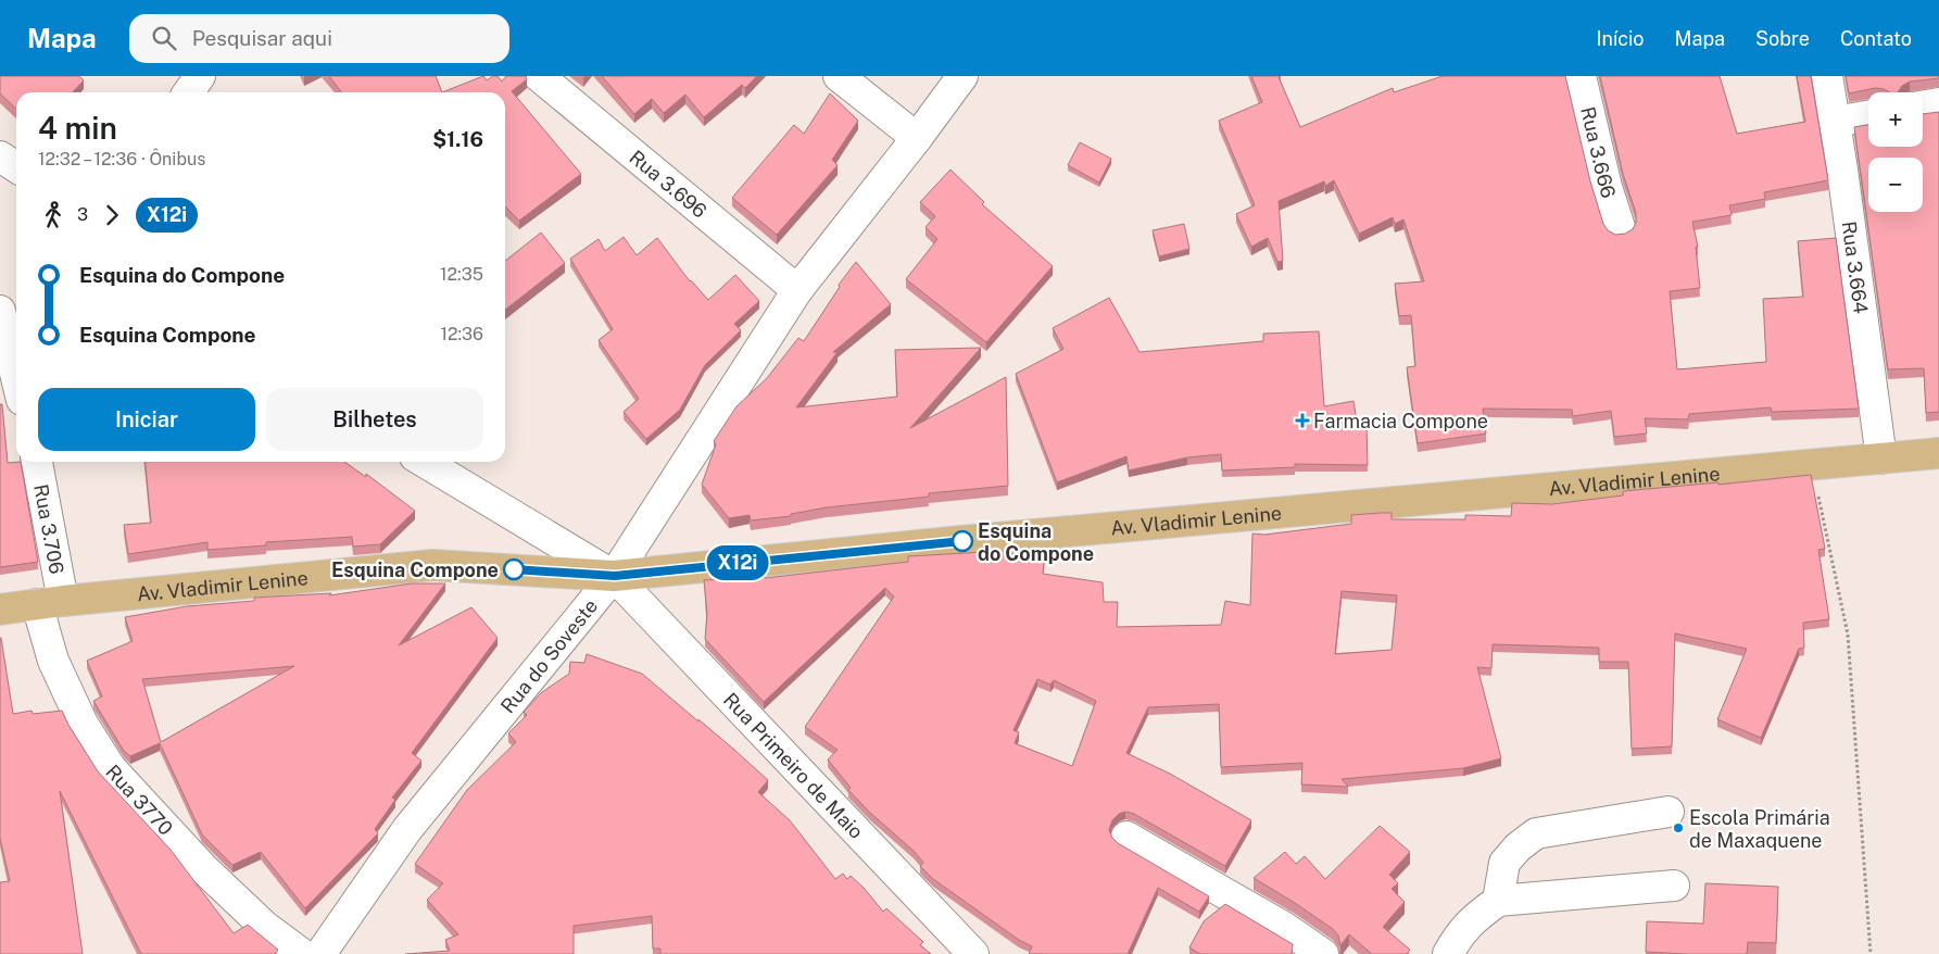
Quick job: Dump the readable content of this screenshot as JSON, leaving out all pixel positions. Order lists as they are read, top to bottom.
{
  "streets": {
    "main road": ["Av. Vladimir Lenine"],
    "street": [
      "Rua 3.666",
      "Rua 3.696",
      "Rua 3.664",
      "Rua 3.706",
      "Rua do Soveste",
      "Rua Primeiro de Maio",
      "Rua 3770"
    ]
  },
  "crossings": [
    ["Rua 3.696", "Rua do Soveste"],
    ["Rua 3.664", "Av. Vladimir Lenine"],
    ["Av. Vladimir Lenine", "Rua 3.706"],
    ["Av. Vladimir Lenine", "Rua do Soveste"],
    ["Av. Vladimir Lenine", "Rua Primeiro de Maio"],
    ["Av. Vladimir Lenine", "Rua 3770"],
    ["Rua 3.706", "Rua 3770"],
    ["Rua do Soveste", "Rua Primeiro de Maio"]
  ],
  "places": {
    "health": ["Farmacia Compone"],
    "other": ["Esquina do Compone", "Esquina Compone", "Escola Primária de Maxaquene"]
  },
  "lines": ["bus line X12i"],
  "page": {
    "header": "Mapa",
    "search": "Pesquisar aqui",
    "nav": [
      "Início",
      "Mapa",
      "Sobre",
      "Contato"
    ],
    "on_map": "X12i",
    "map_buttons": ["+", "−"],
    "heading": ["4 min", "12:32 – 12:36 · Ônibus", "$1.16"],
    "legs": ["3", "X12i"],
    "list": [
      {
        "name": "Esquina do Compone",
        "value": "12:35"
      },
      {
        "name": "Esquina Compone",
        "value": "12:36"
      }
    ],
    "buttons": ["Iniciar", "Bilhetes"]
  }
}
